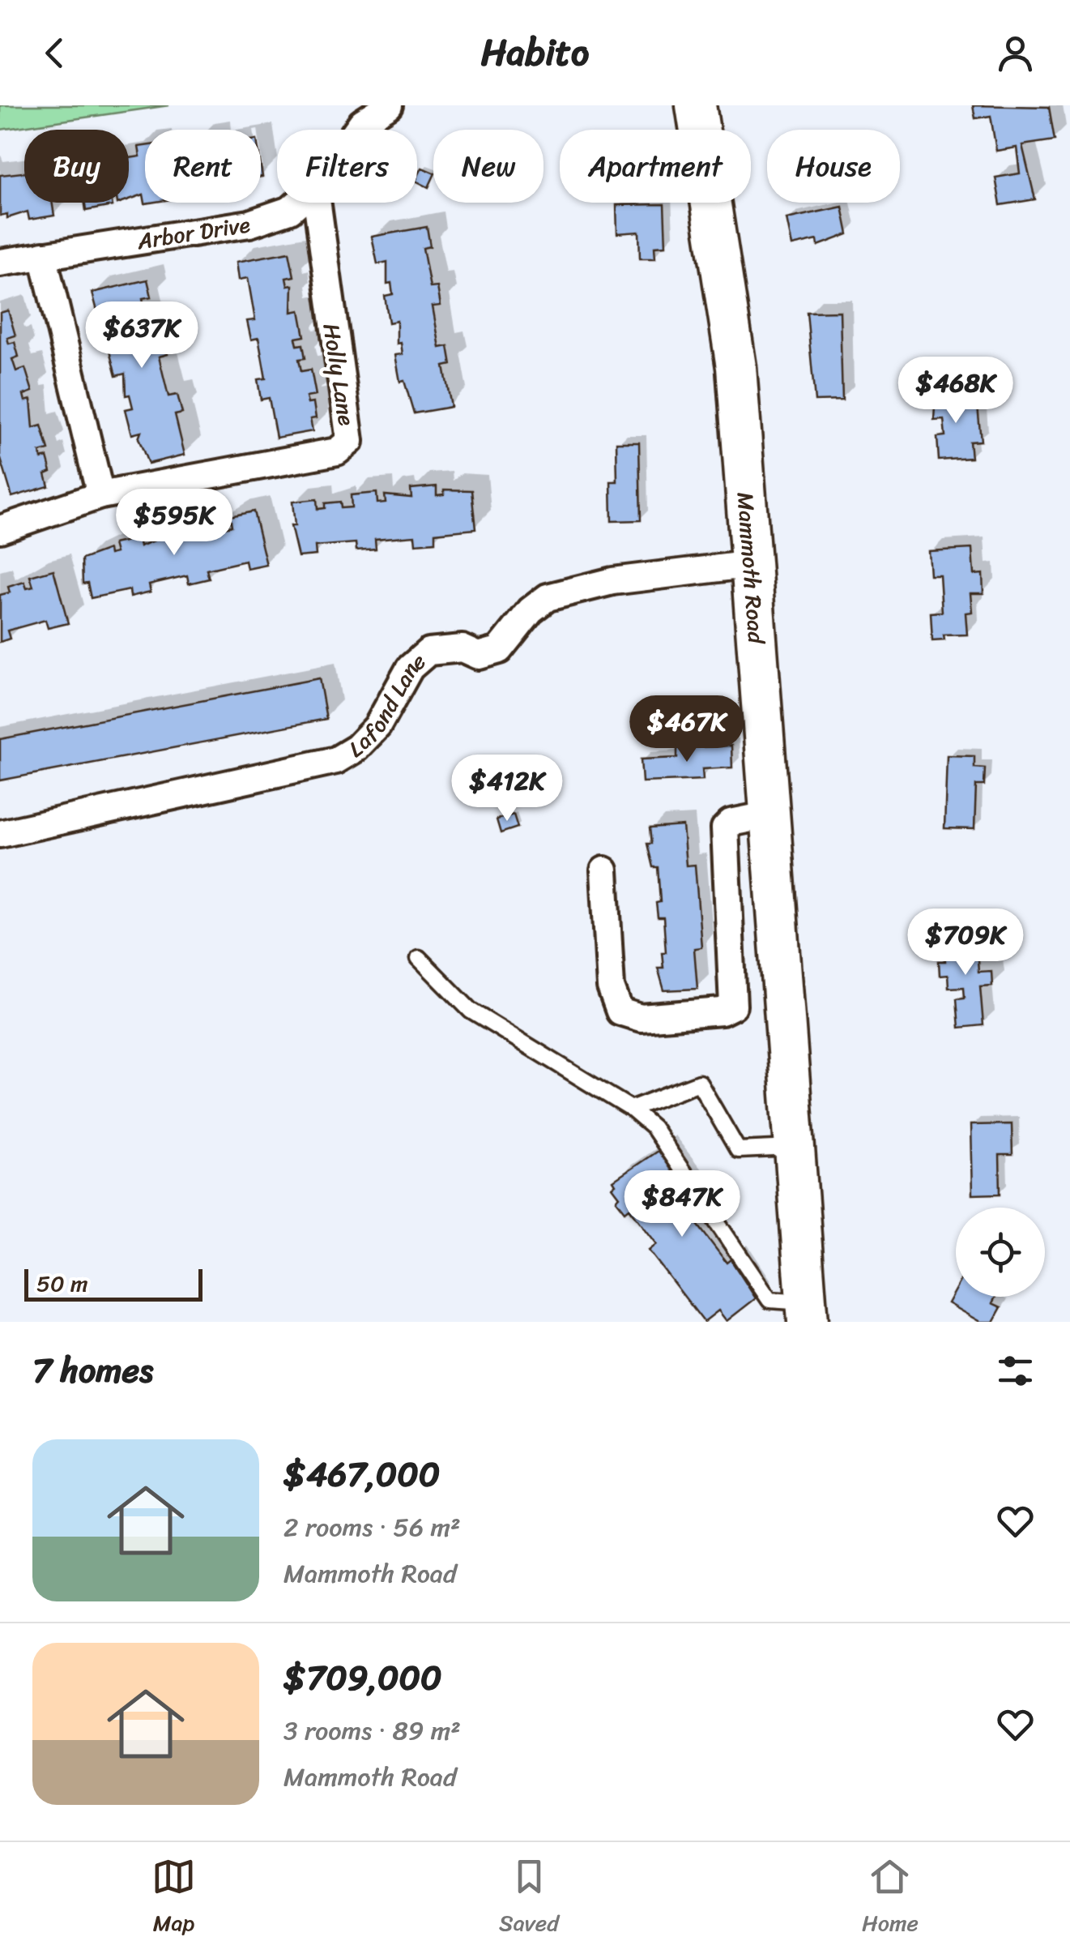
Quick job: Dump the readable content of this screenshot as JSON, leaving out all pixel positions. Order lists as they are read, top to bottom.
{
  "streets": {
    "main road": ["Mammoth Road"],
    "street": ["Arbor Drive", "Holly Lane", "Lafond Lane"]
  },
  "crossings": [
    ["Mammoth Road", "Lafond Lane"]
  ],
  "scale_bar": "50 m",
  "page": {
    "header": "Habito",
    "chip": [
      "Buy",
      "Rent",
      "Filters",
      "New",
      "Apartment",
      "House"
    ],
    "price": [
      "$637K",
      "$468K",
      "$595K",
      "$467K",
      "$412K",
      "$709K",
      "$847K"
    ],
    "scale": "50 m",
    "heading": "7 homes",
    "list": [
      {
        "name": "$467,000",
        "note": "2 rooms · 56 m² · Mammoth Road"
      },
      {
        "name": "$709,000",
        "note": "3 rooms · 89 m² · Mammoth Road"
      }
    ],
    "tabs": ["Map", "Saved", "Home"]
  }
}
